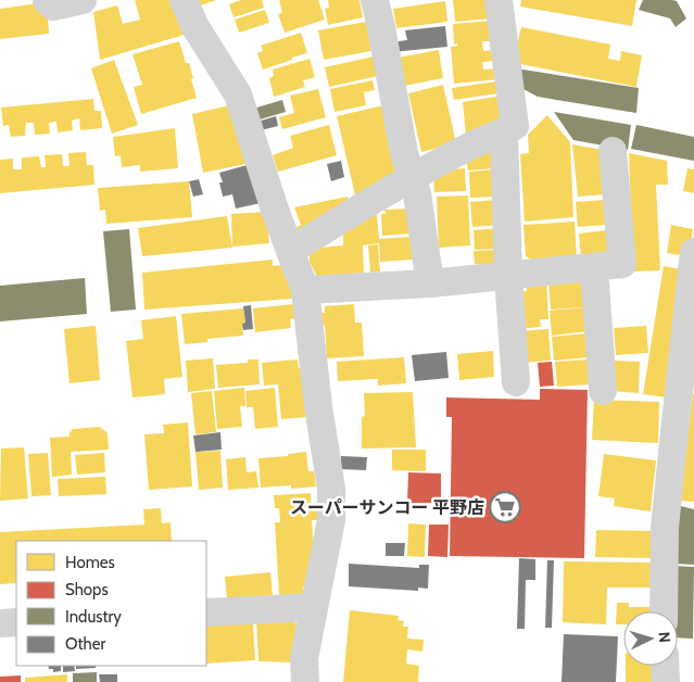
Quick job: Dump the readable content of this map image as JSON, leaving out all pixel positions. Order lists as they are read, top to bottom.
{
  "places": {
    "supermarket": ["スーパーサンコー 平野店"]
  },
  "legend": [
    "Homes",
    "Shops",
    "Industry",
    "Other"
  ],
  "north": "right"
}
